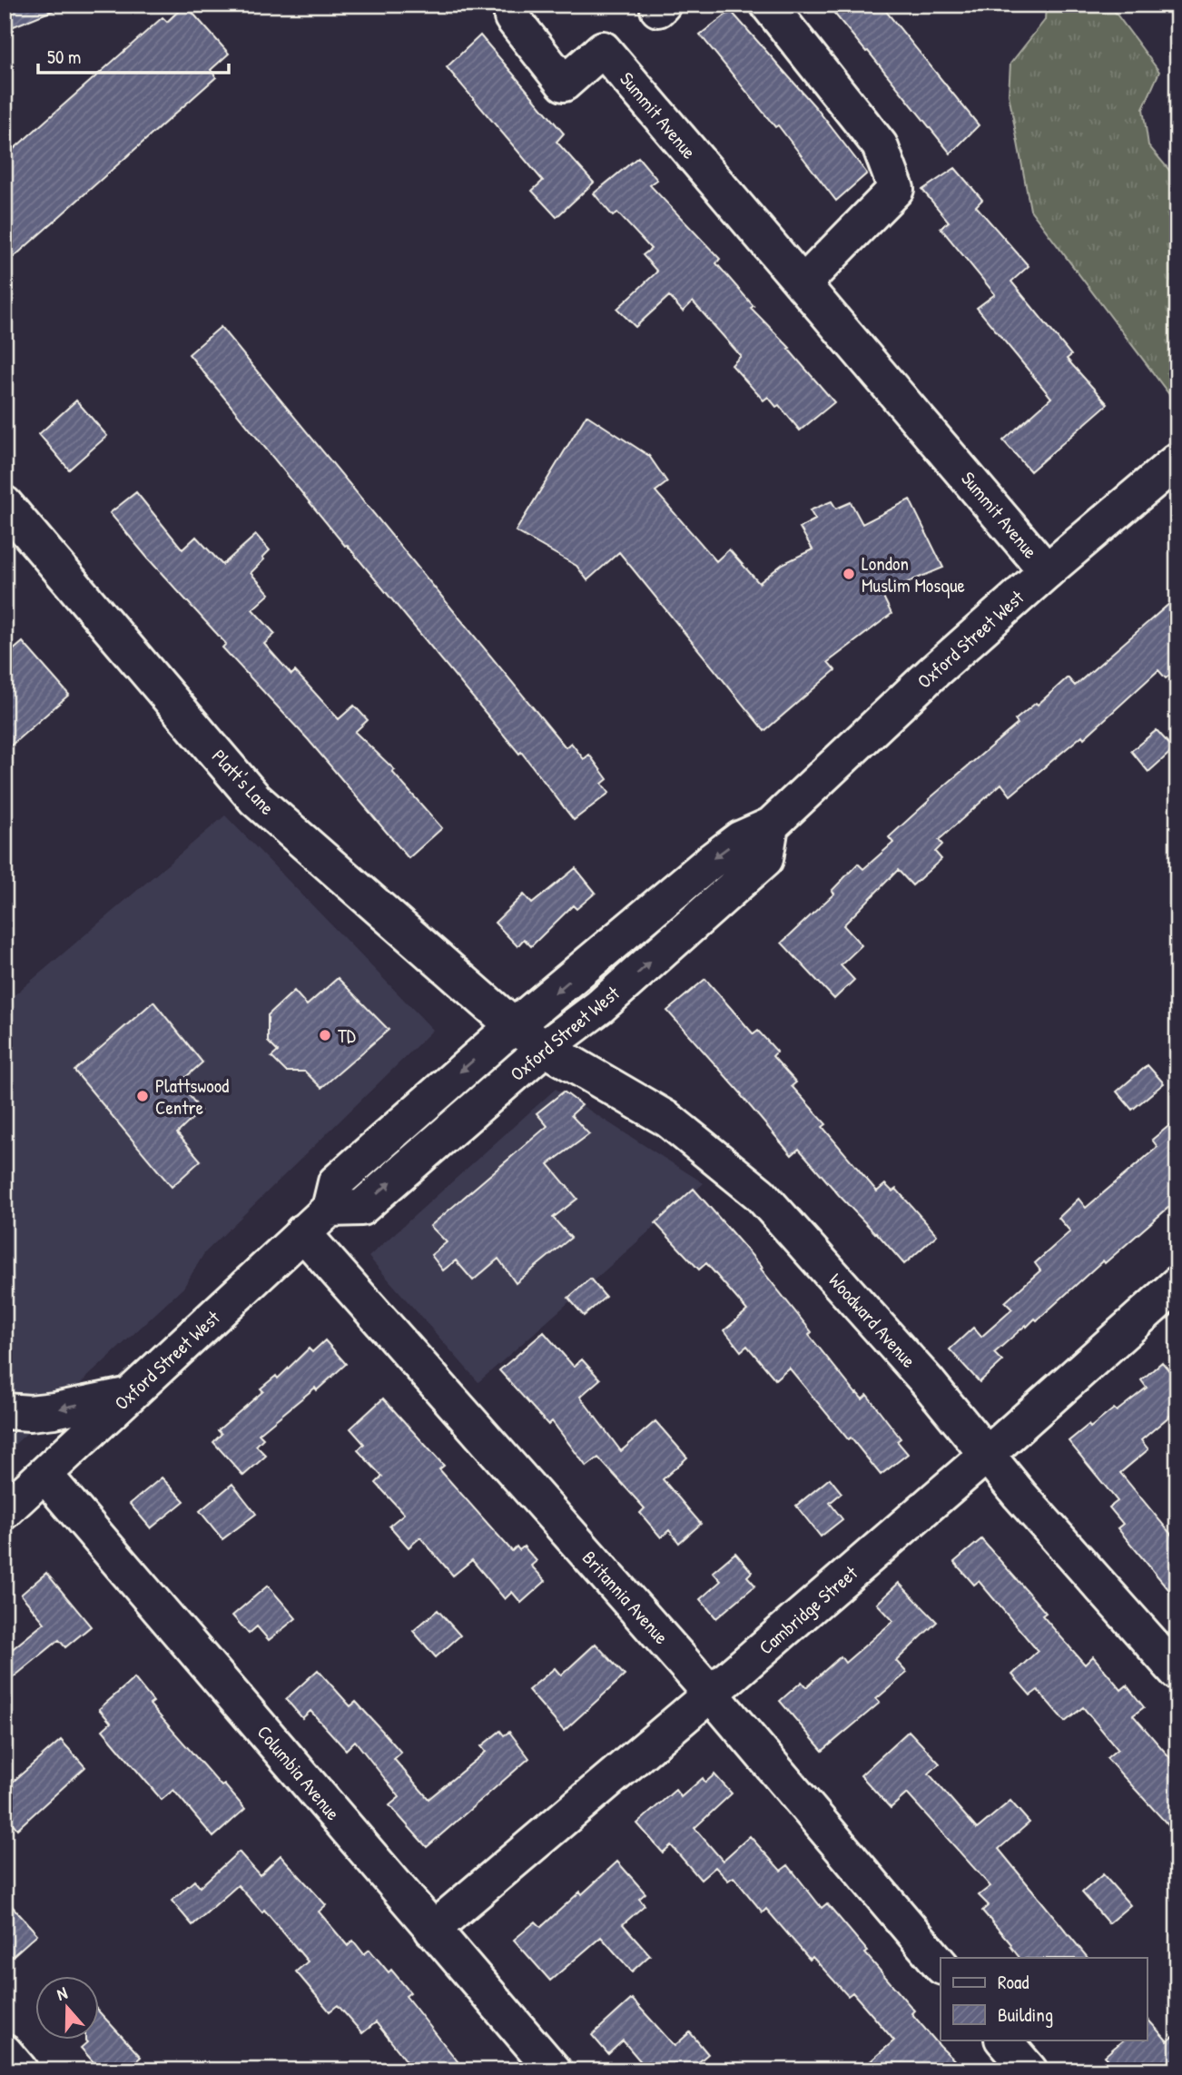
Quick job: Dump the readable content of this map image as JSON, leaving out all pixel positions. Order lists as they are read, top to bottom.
{
  "streets": {
    "street": [
      "Summit Avenue",
      "Oxford Street West",
      "Platt's Lane",
      "Woodward Avenue",
      "Britannia Avenue",
      "Cambridge Street",
      "Columbia Avenue"
    ]
  },
  "crossings": [
    ["Summit Avenue", "Oxford Street West"],
    ["Oxford Street West", "Platt's Lane"],
    ["Oxford Street West", "Woodward Avenue"],
    ["Oxford Street West", "Britannia Avenue"],
    ["Oxford Street West", "Columbia Avenue"],
    ["Platt's Lane", "Woodward Avenue"],
    ["Woodward Avenue", "Cambridge Street"],
    ["Britannia Avenue", "Cambridge Street"],
    ["Cambridge Street", "Columbia Avenue"]
  ],
  "places": ["London Muslim Mosque", "TD", "Plattswood Centre"],
  "legend": ["Road", "Building"],
  "scale_bar": "50 m",
  "north": "top"
}
